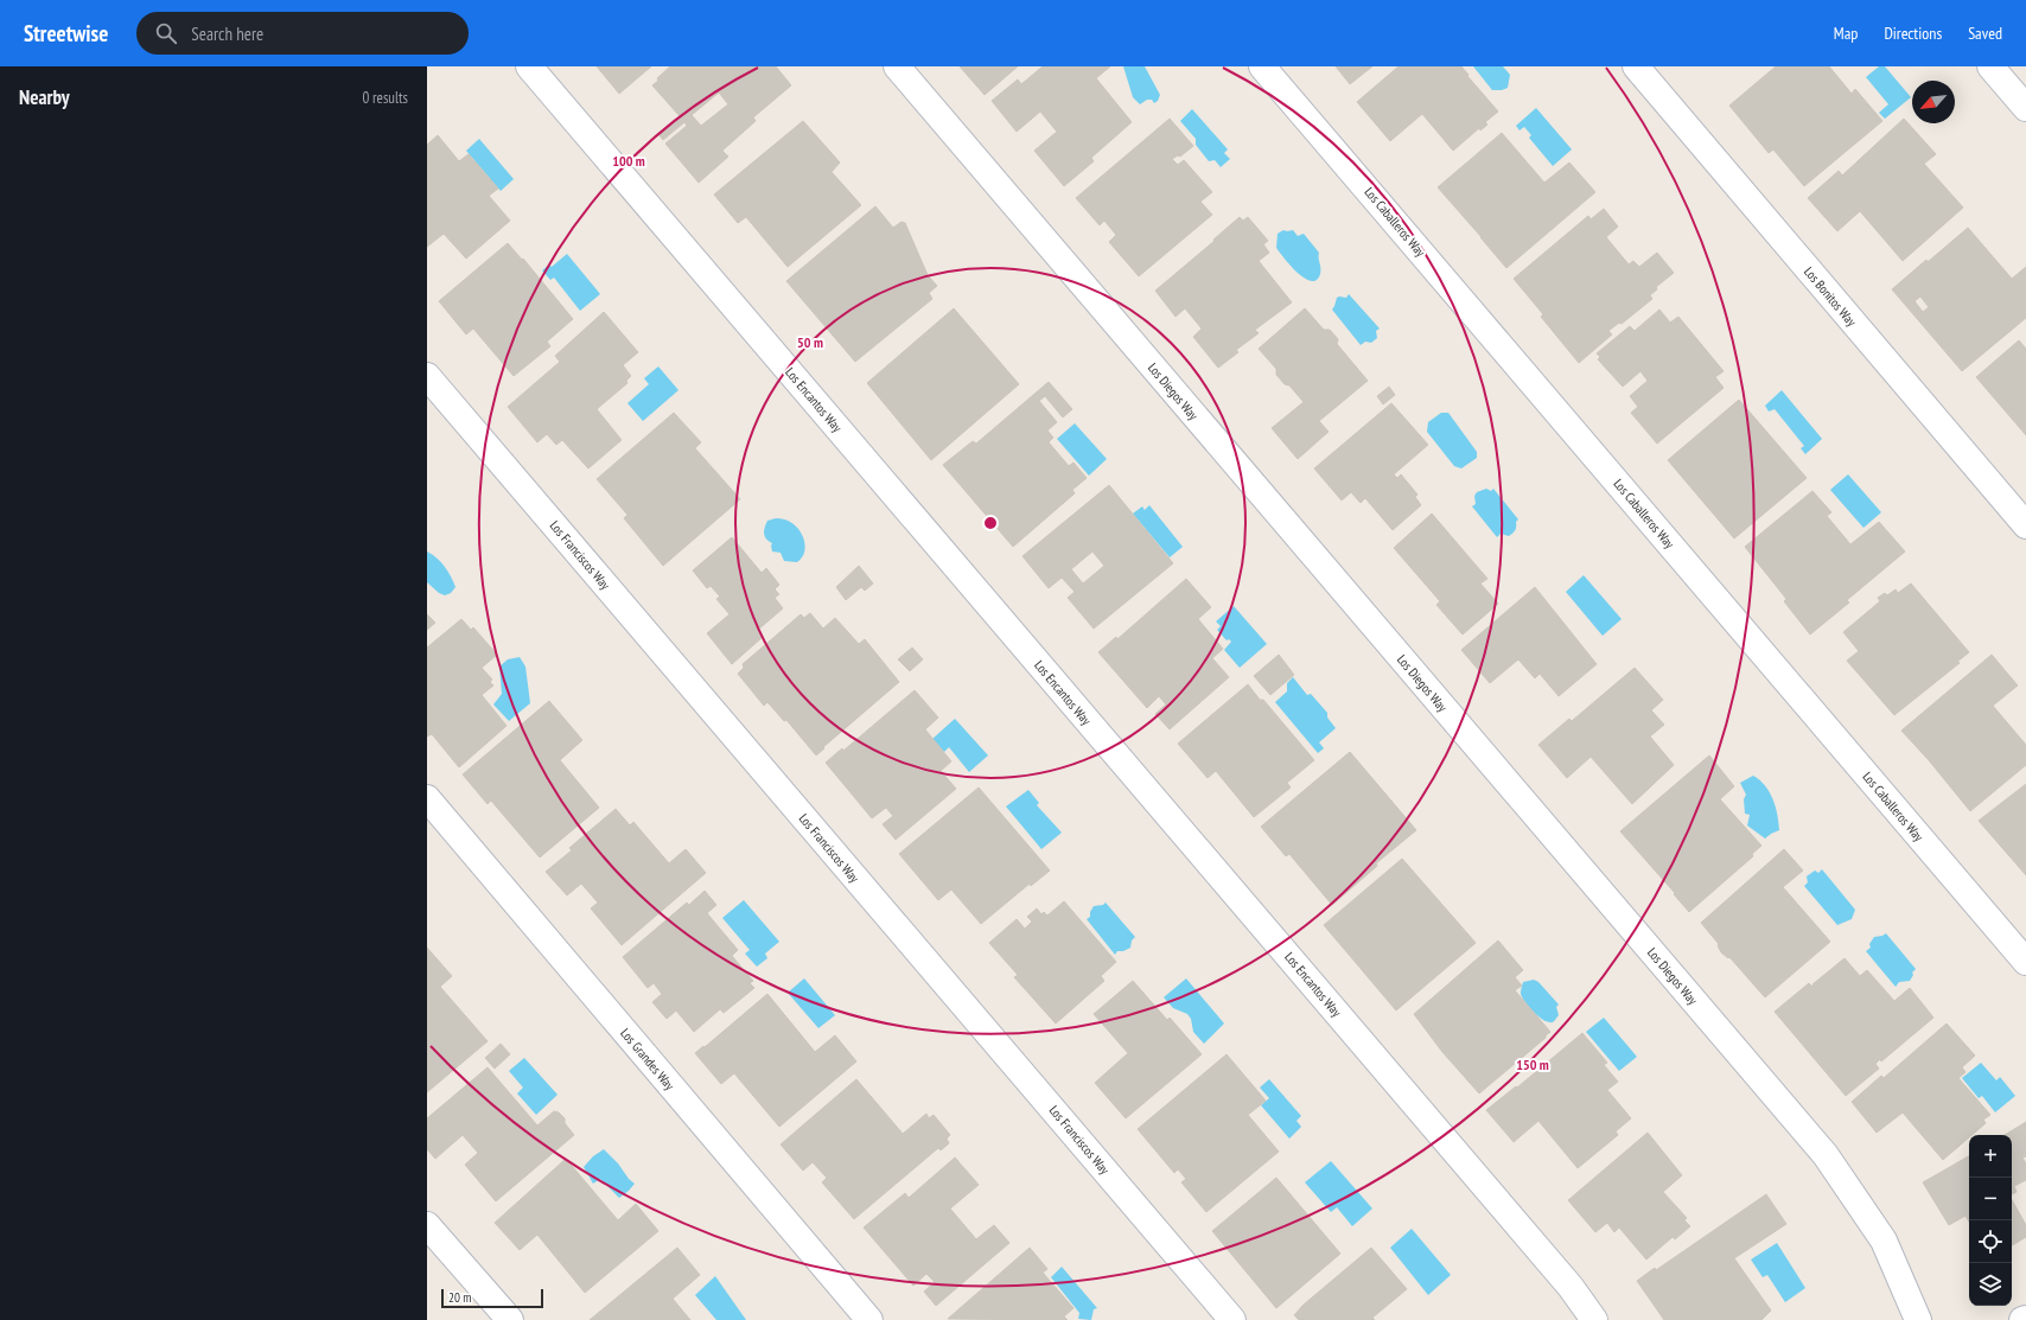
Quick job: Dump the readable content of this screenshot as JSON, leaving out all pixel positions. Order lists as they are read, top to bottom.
{
  "streets": {
    "street": [
      "Los Caballeros Way",
      "Los Bonitos Way",
      "Los Diegos Way",
      "Los Encantos Way",
      "Los Franciscos Way",
      "Los Grandes Way"
    ]
  },
  "scale_bar": "20 m",
  "north": "bottom left",
  "page": {
    "header": "Streetwise",
    "search": "Search here",
    "nav": ["Map", "Directions", "Saved"],
    "heading": ["Nearby", "0 results"],
    "map_buttons": ["+", "−"],
    "scale": "20 m"
  },
  "rings": ["100 m", "50 m", "150 m"]
}
